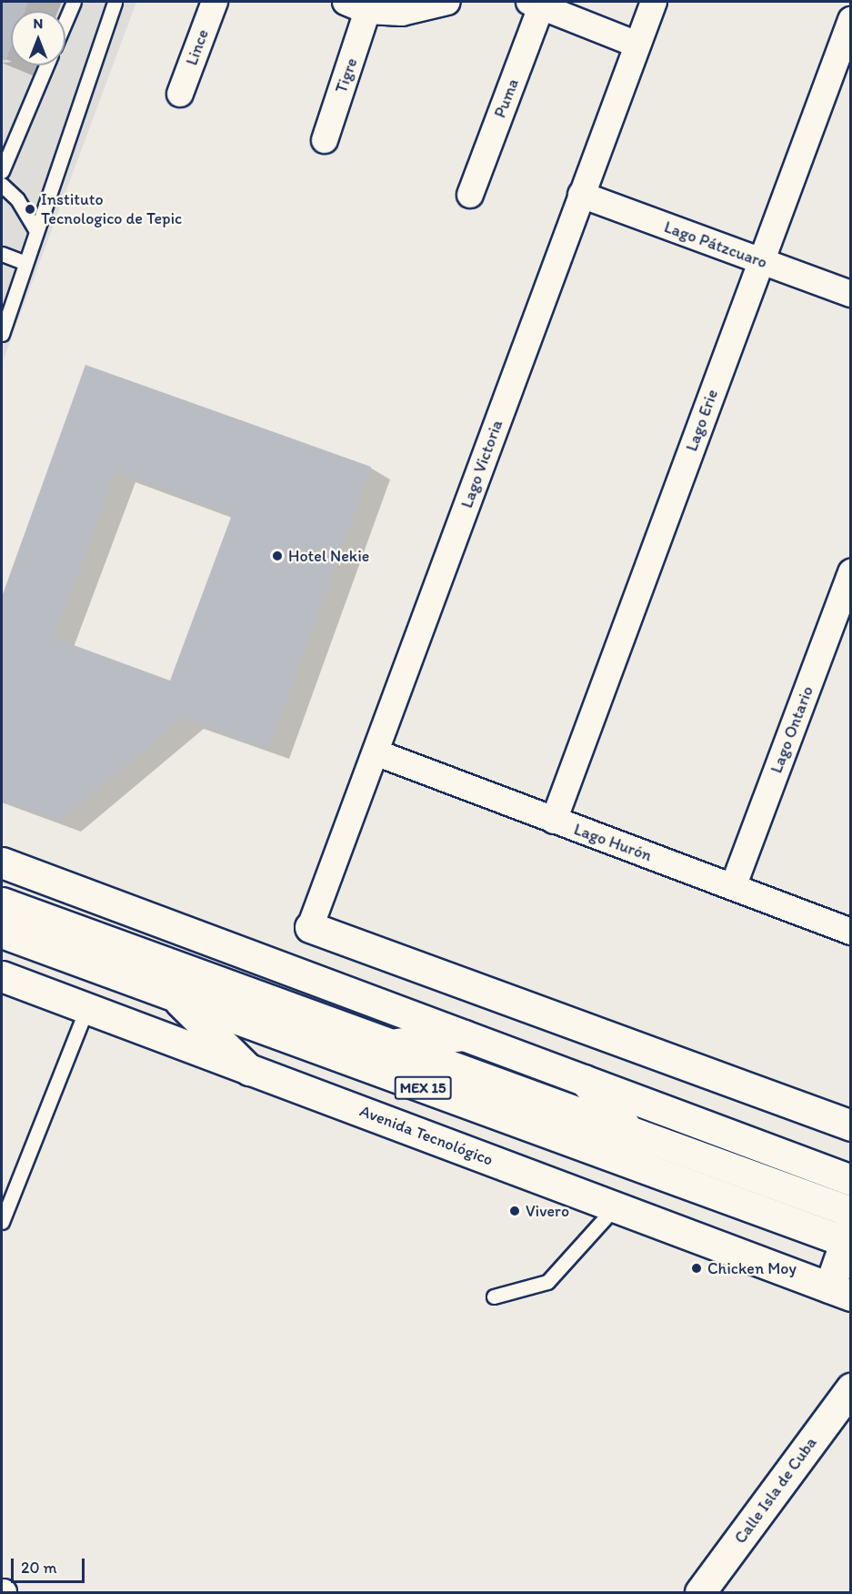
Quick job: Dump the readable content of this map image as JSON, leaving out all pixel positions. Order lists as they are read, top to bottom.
{
  "streets": {
    "main road": ["MEX 15", "Avenida Tecnológico", "Calle Isla de Cuba"],
    "street": [
      "Lince",
      "Tigre",
      "Puma",
      "Lago Pátzcuaro",
      "Lago Erie",
      "Lago Victoria",
      "Lago Ontario",
      "Lago Hurón"
    ]
  },
  "crossings": [
    ["Lago Pátzcuaro", "Lago Erie"],
    ["Lago Pátzcuaro", "Lago Victoria"],
    ["Lago Erie", "Lago Hurón"],
    ["Lago Victoria", "Lago Hurón"],
    ["Lago Ontario", "Lago Hurón"]
  ],
  "places": [
    "Instituto Tecnologico de Tepic",
    "Hotel Nekie",
    "Vivero",
    "Chicken Moy"
  ],
  "scale_bar": "20 m",
  "north": "top"
}
